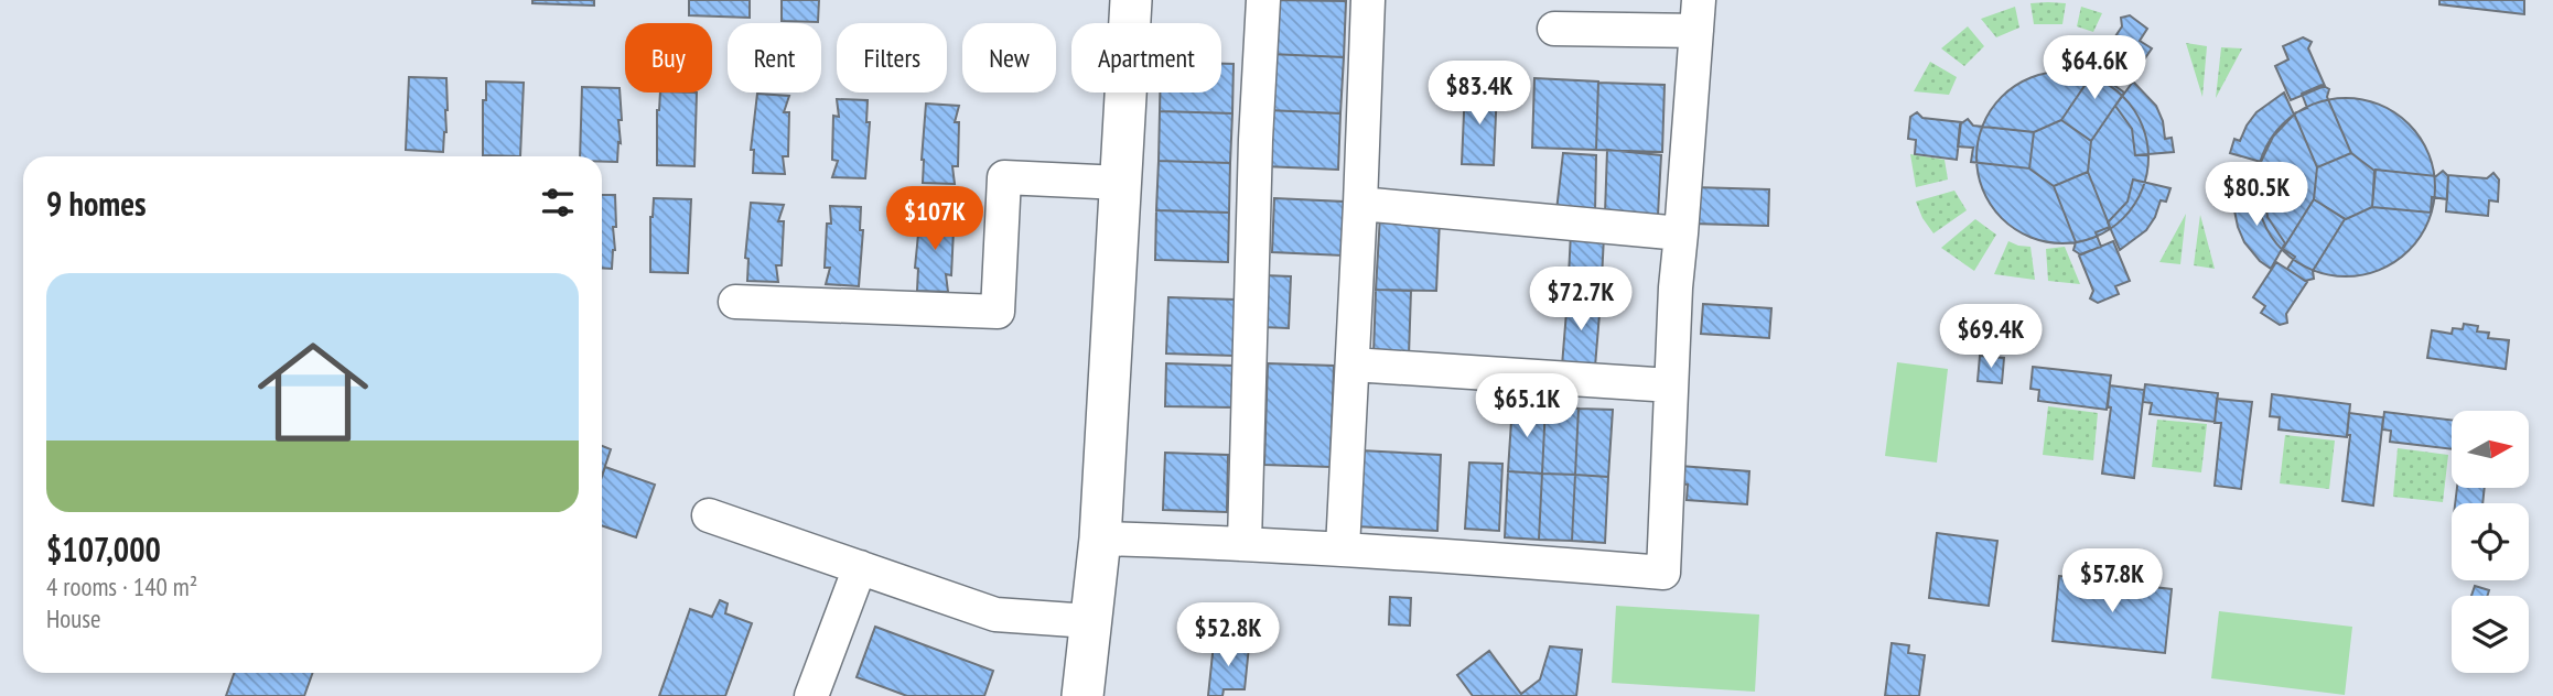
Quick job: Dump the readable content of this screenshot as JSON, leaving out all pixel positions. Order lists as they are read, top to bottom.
{
  "north": "right",
  "page": {
    "chip": [
      "Buy",
      "Rent",
      "Filters",
      "New",
      "Apartment"
    ],
    "price": [
      "$64.6K",
      "$83.4K",
      "$80.5K",
      "$107K",
      "$72.7K",
      "$69.4K",
      "$65.1K",
      "$57.8K",
      "$52.8K"
    ],
    "heading": "9 homes",
    "list": [
      {
        "name": "$107,000",
        "note": "4 rooms · 140 m² · House"
      }
    ]
  }
}
